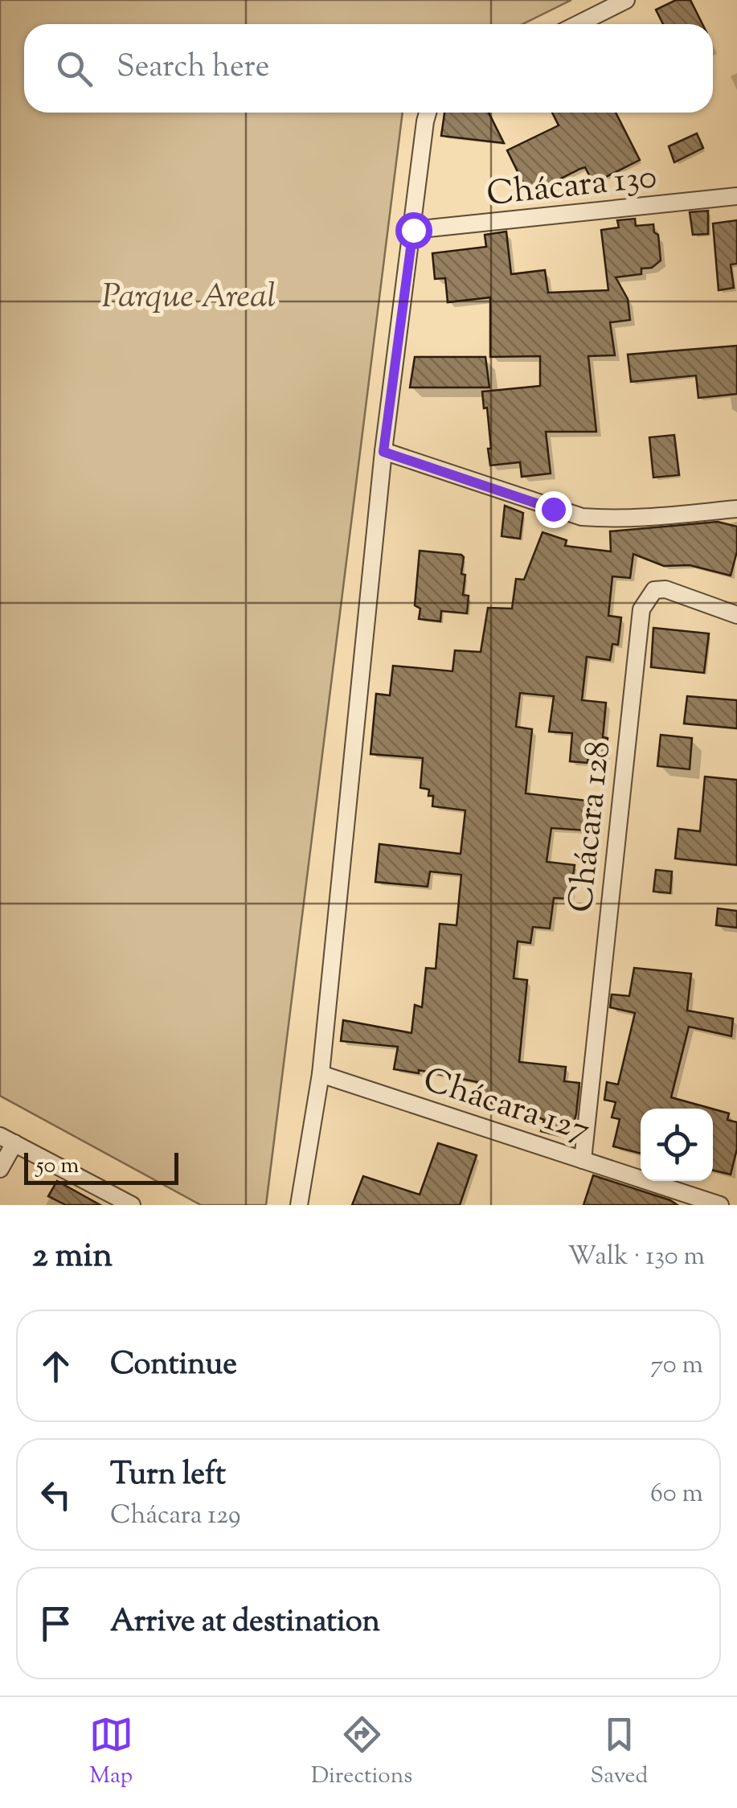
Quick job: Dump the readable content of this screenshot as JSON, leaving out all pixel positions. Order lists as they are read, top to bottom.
{
  "streets": {
    "street": ["Chácara 130", "Chácara 128", "Chácara 127"]
  },
  "crossings": [
    ["Chácara 128", "Chácara 127"]
  ],
  "parks": ["Parque Areal"],
  "scale_bar": "50 m",
  "page": {
    "search": "Search here",
    "scale": "50 m",
    "heading": ["2 min", "Walk · 130 m"],
    "list": [
      ["Continue", "70 m"],
      ["Turn left", "Chácara 129", "60 m"],
      "Arrive at destination"
    ],
    "nav": ["Map", "Directions", "Saved"]
  }
}
